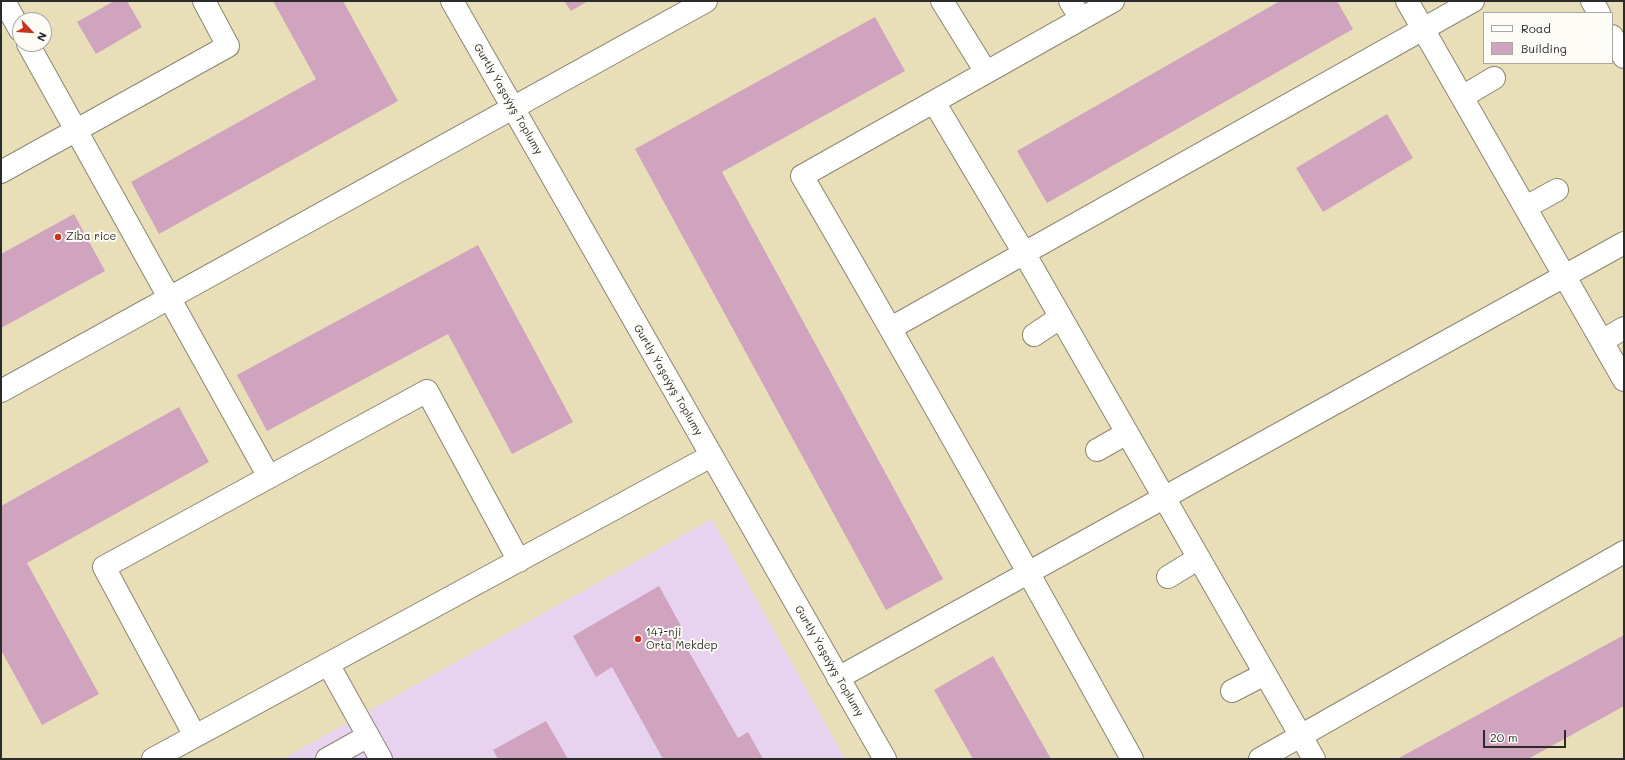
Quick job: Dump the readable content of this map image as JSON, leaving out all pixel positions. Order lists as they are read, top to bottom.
{
  "streets": {
    "street": ["Gurtly Ýaşaýyş Toplumy"]
  },
  "places": ["Ziba rice", "147-nji Orta Mekdep"],
  "legend": ["Road", "Building"],
  "scale_bar": "20 m",
  "north": "bottom right"
}
